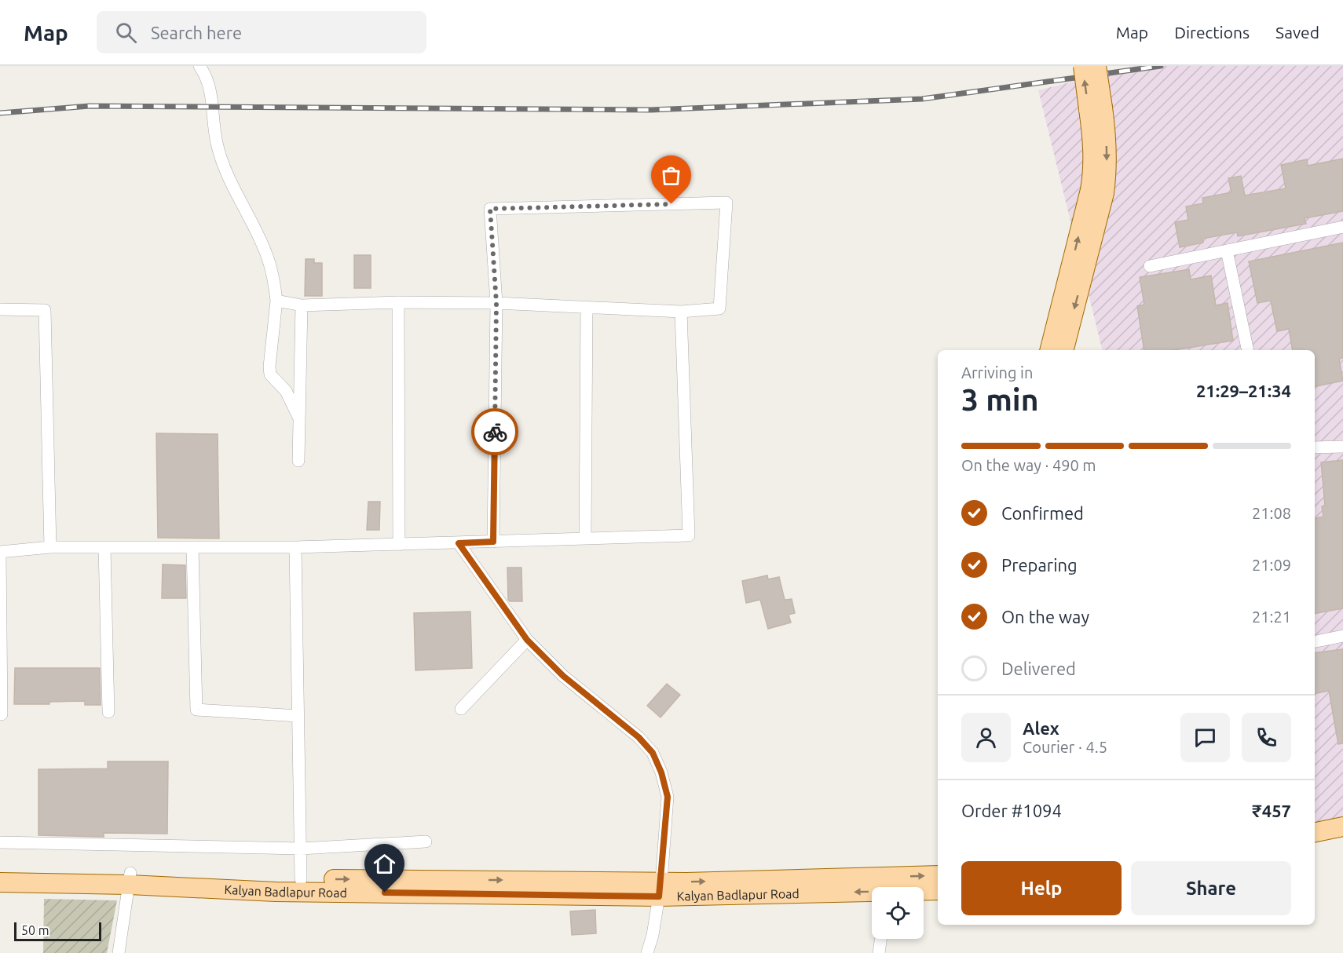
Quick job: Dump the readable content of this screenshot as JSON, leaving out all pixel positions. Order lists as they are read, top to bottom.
{
  "streets": {
    "main road": ["Kalyan Badlapur Road"]
  },
  "scale_bar": "50 m",
  "page": {
    "header": "Map",
    "search": "Search here",
    "nav": ["Map", "Directions", "Saved"],
    "heading": ["3 min", "Arriving in", "21:29–21:34"],
    "panel": [
      "Alex",
      "Courier · 4.5",
      "Order #1094",
      "₹457"
    ],
    "bar": "On the way · 490 m",
    "list": [
      ["Confirmed", "21:08"],
      ["Preparing", "21:09"],
      ["On the way", "21:21"],
      "Delivered"
    ],
    "buttons": ["Help", "Share"],
    "scale": "50 m"
  }
}
